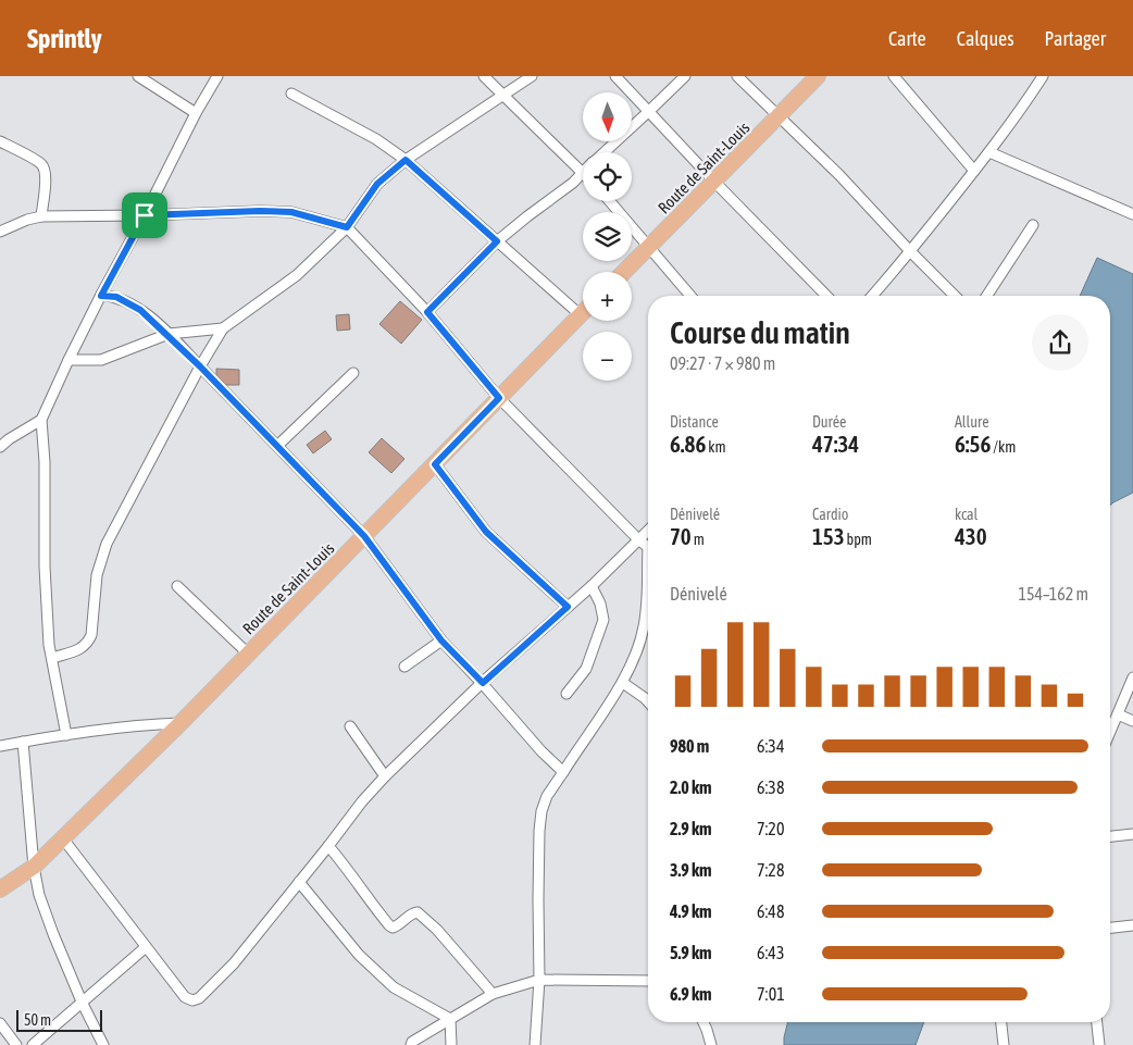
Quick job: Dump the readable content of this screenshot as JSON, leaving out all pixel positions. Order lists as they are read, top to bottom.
{
  "streets": {
    "main road": ["Route de Saint-Louis"]
  },
  "scale_bar": "50 m",
  "north": "bottom",
  "page": {
    "header": "Sprintly",
    "nav": ["Carte", "Calques", "Partager"],
    "map_buttons": ["+", "−"],
    "heading": ["Course du matin", "09:27 · 7 × 980 m"],
    "stats": [
      ["Distance", "6.86 km"],
      ["Durée", "47:34"],
      ["Allure", "6:56 /km"],
      ["Dénivelé", "70 m"],
      ["Cardio", "153 bpm"],
      ["kcal", "430"]
    ],
    "chart": ["Dénivelé", "154–162 m"],
    "list": [
      {
        "name": "980 m",
        "note": "6:34"
      },
      {
        "name": "2.0 km",
        "note": "6:38"
      },
      {
        "name": "2.9 km",
        "note": "7:20"
      },
      {
        "name": "3.9 km",
        "note": "7:28"
      },
      {
        "name": "4.9 km",
        "note": "6:48"
      },
      {
        "name": "5.9 km",
        "note": "6:43"
      },
      {
        "name": "6.9 km",
        "note": "7:01"
      }
    ],
    "scale": "50 m"
  }
}
